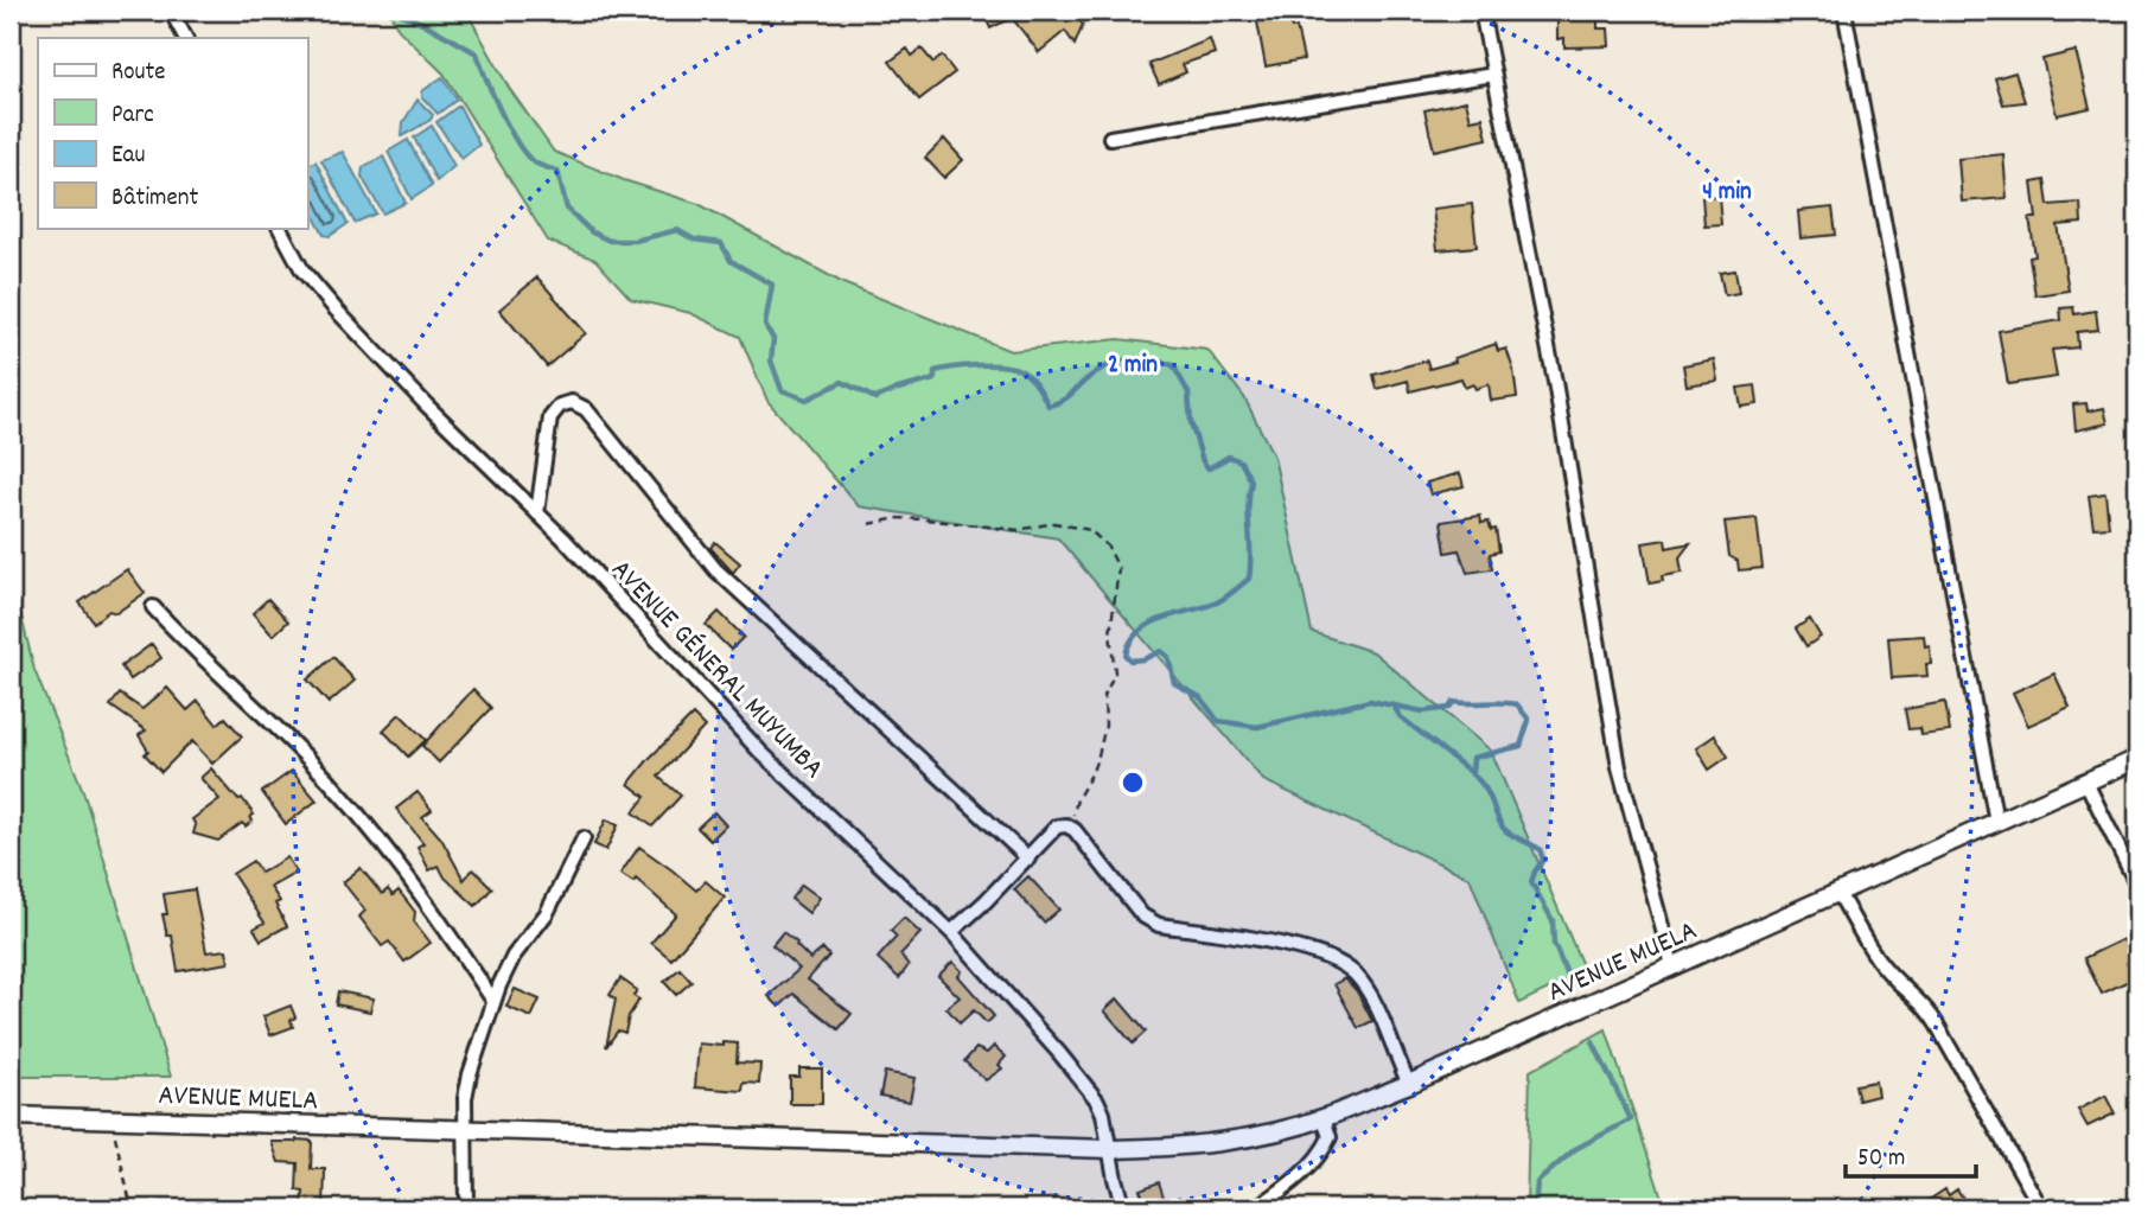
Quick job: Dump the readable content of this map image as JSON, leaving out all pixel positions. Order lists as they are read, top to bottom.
{
  "streets": {
    "street": ["AVENUE GÉNERAL MUYUMBA", "AVENUE MUELA"]
  },
  "crossings": [
    ["AVENUE GÉNERAL MUYUMBA", "AVENUE MUELA"]
  ],
  "legend": [
    "Route",
    "Parc",
    "Eau",
    "Bâtiment"
  ],
  "scale_bar": "50 m",
  "rings": ["4 min", "2 min"]
}
